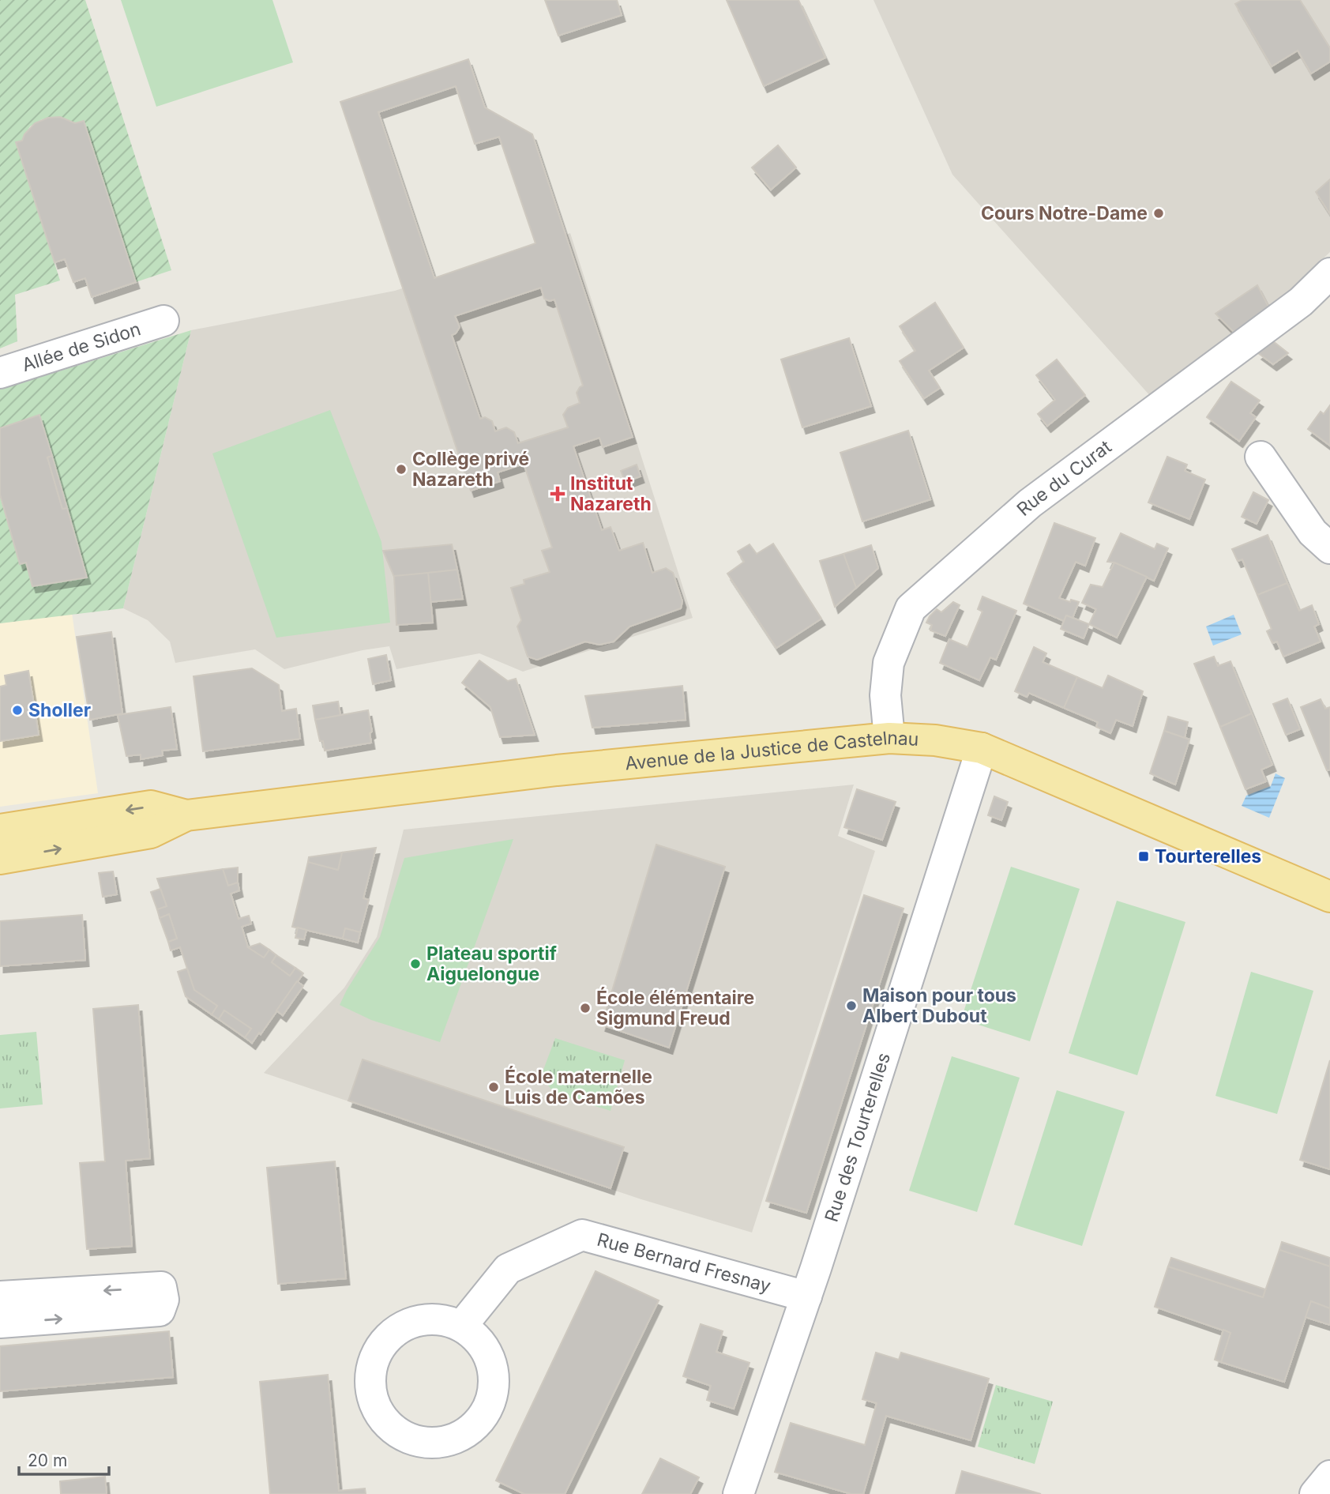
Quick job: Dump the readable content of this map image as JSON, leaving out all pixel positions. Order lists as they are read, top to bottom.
{
  "streets": {
    "main road": ["Avenue de la Justice de Castelnau"],
    "street": [
      "Allée de Sidon",
      "Rue du Curat",
      "Rue des Tourterelles",
      "Rue Bernard Fresnay"
    ]
  },
  "crossings": [
    ["Rue du Curat", "Avenue de la Justice de Castelnau"],
    ["Avenue de la Justice de Castelnau", "Rue des Tourterelles"],
    ["Rue des Tourterelles", "Rue Bernard Fresnay"]
  ],
  "places": {
    "other": [
      "Cours Notre-Dame",
      "Collège privé Nazareth",
      "Sholler",
      "Plateau sportif Aiguelongue",
      "Maison pour tous Albert Dubout",
      "École élémentaire Sigmund Freud",
      "École maternelle Luis de Camões"
    ],
    "health": ["Institut Nazareth"],
    "transit": ["Tourterelles"]
  },
  "scale_bar": "20 m"
}
